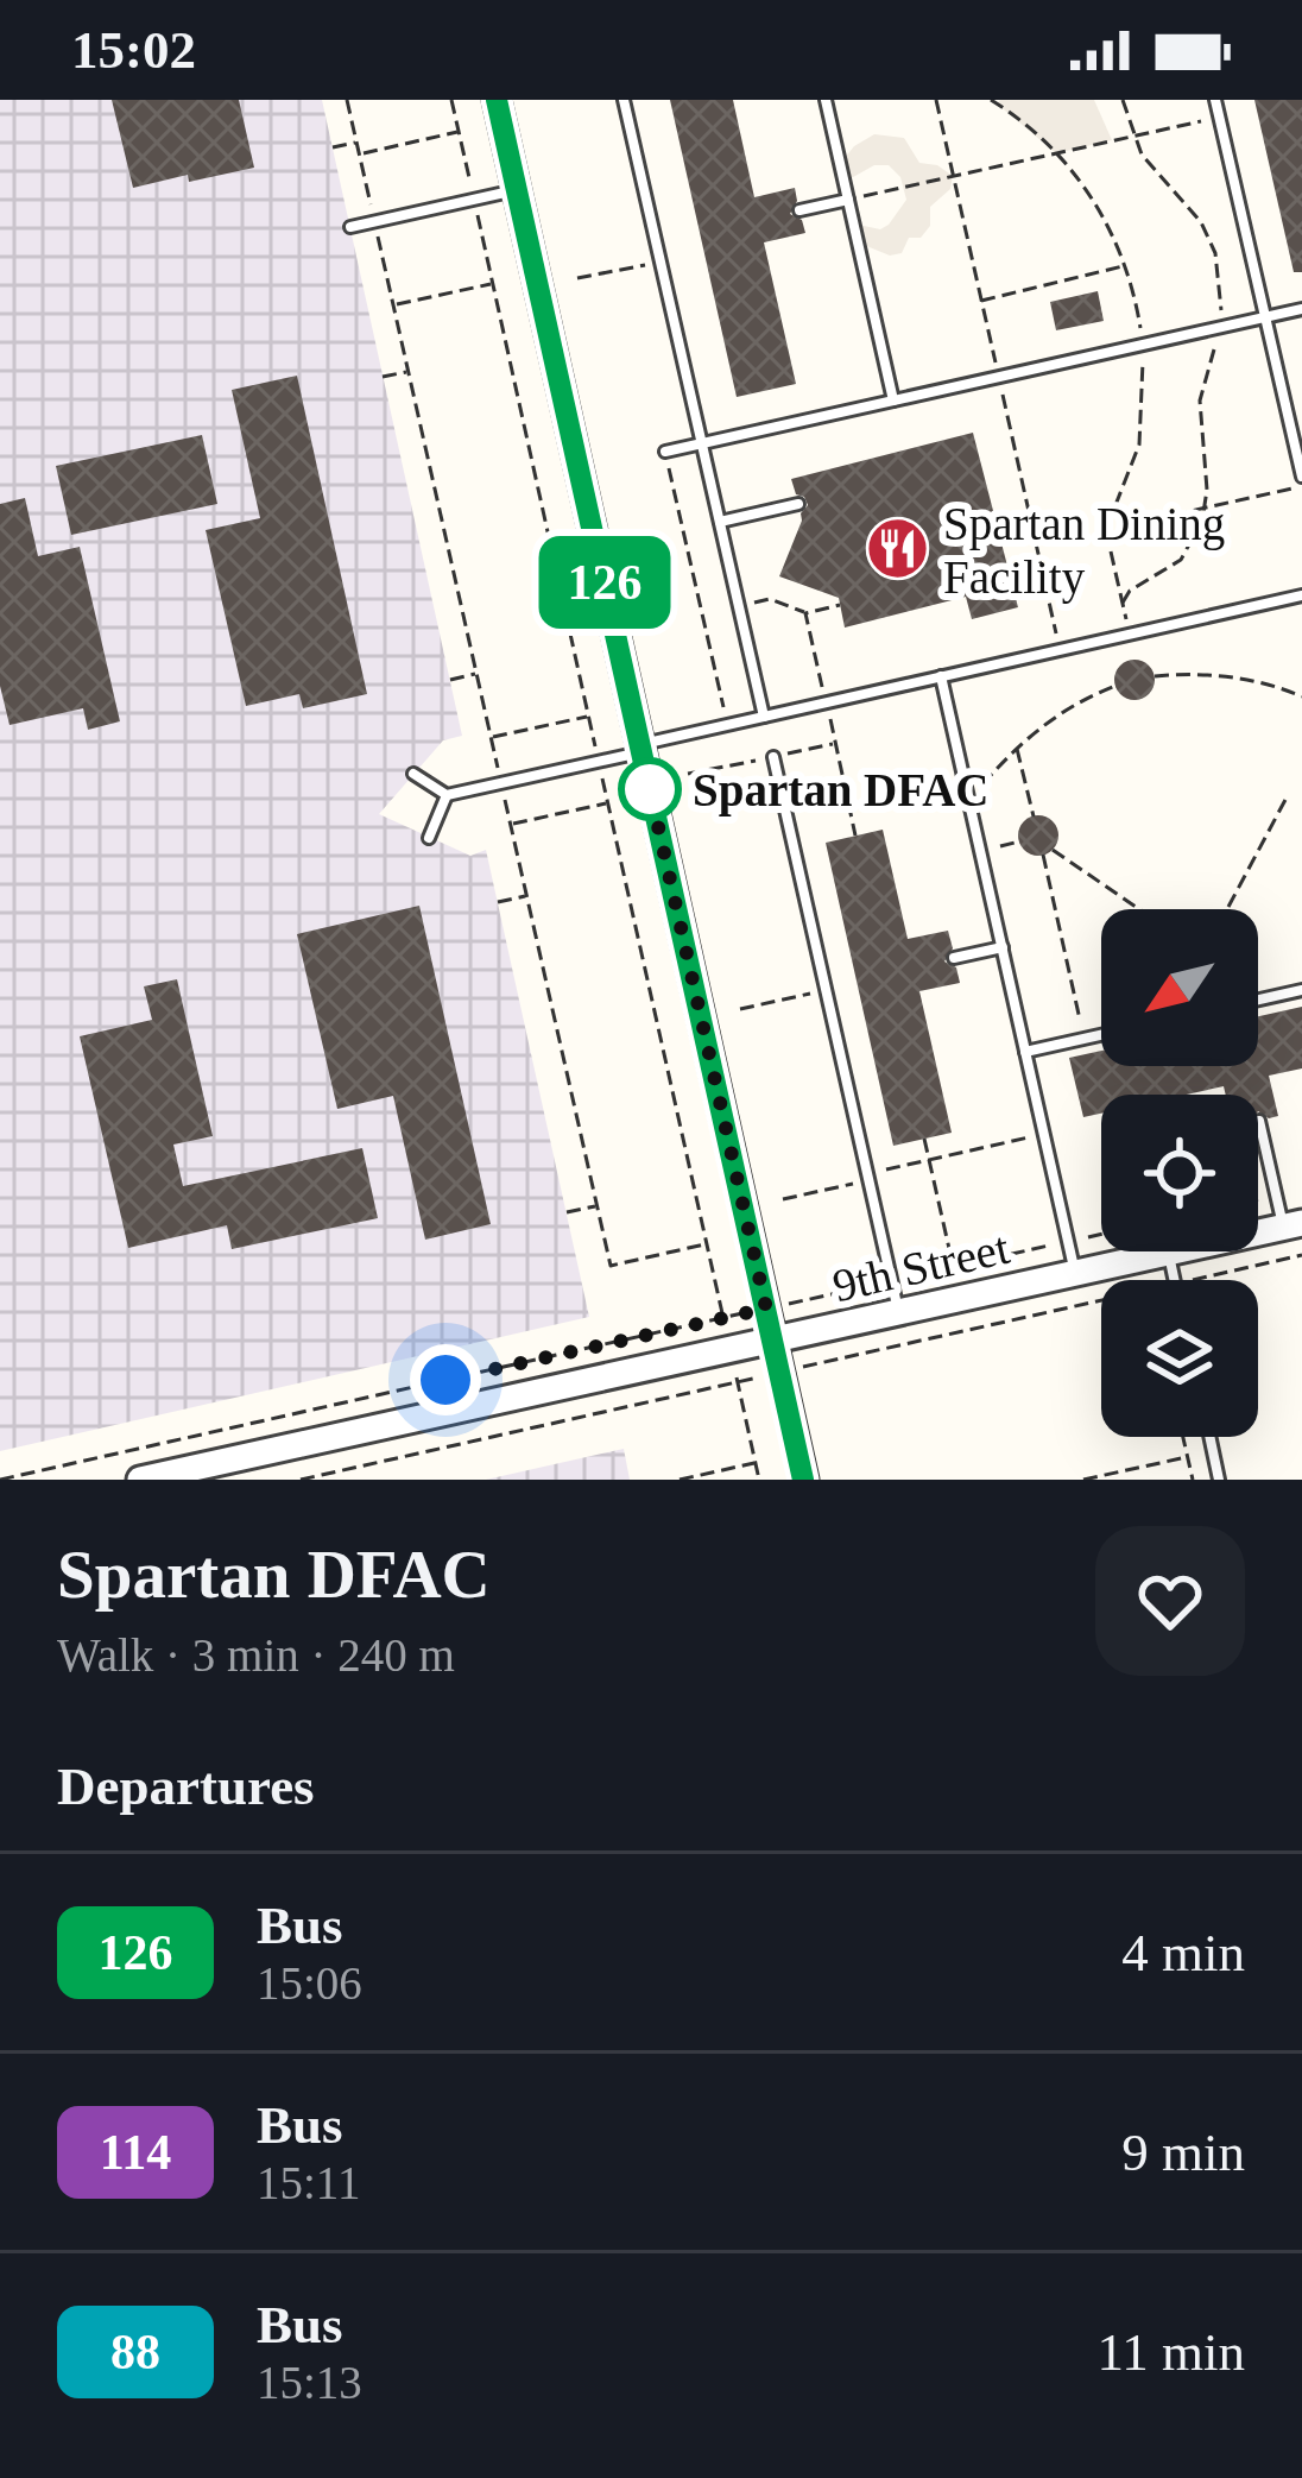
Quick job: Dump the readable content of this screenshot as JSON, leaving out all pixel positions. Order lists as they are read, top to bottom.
{
  "streets": {
    "street": ["9th Street"]
  },
  "places": {
    "restaurant": ["Spartan Dining Facility"],
    "other": ["Spartan DFAC"]
  },
  "lines": ["bus line 126"],
  "north": "bottom left",
  "page": {
    "status": "15:02",
    "on_map": "126",
    "heading": [
      ["Spartan DFAC", "Walk · 3 min · 240 m"],
      "Departures"
    ],
    "list": [
      {
        "mark": "126",
        "name": "Bus",
        "note": "15:06",
        "value": "4 min"
      },
      {
        "mark": "114",
        "name": "Bus",
        "note": "15:11",
        "value": "9 min"
      },
      {
        "mark": "88",
        "name": "Bus",
        "note": "15:13",
        "value": "11 min"
      }
    ]
  }
}
